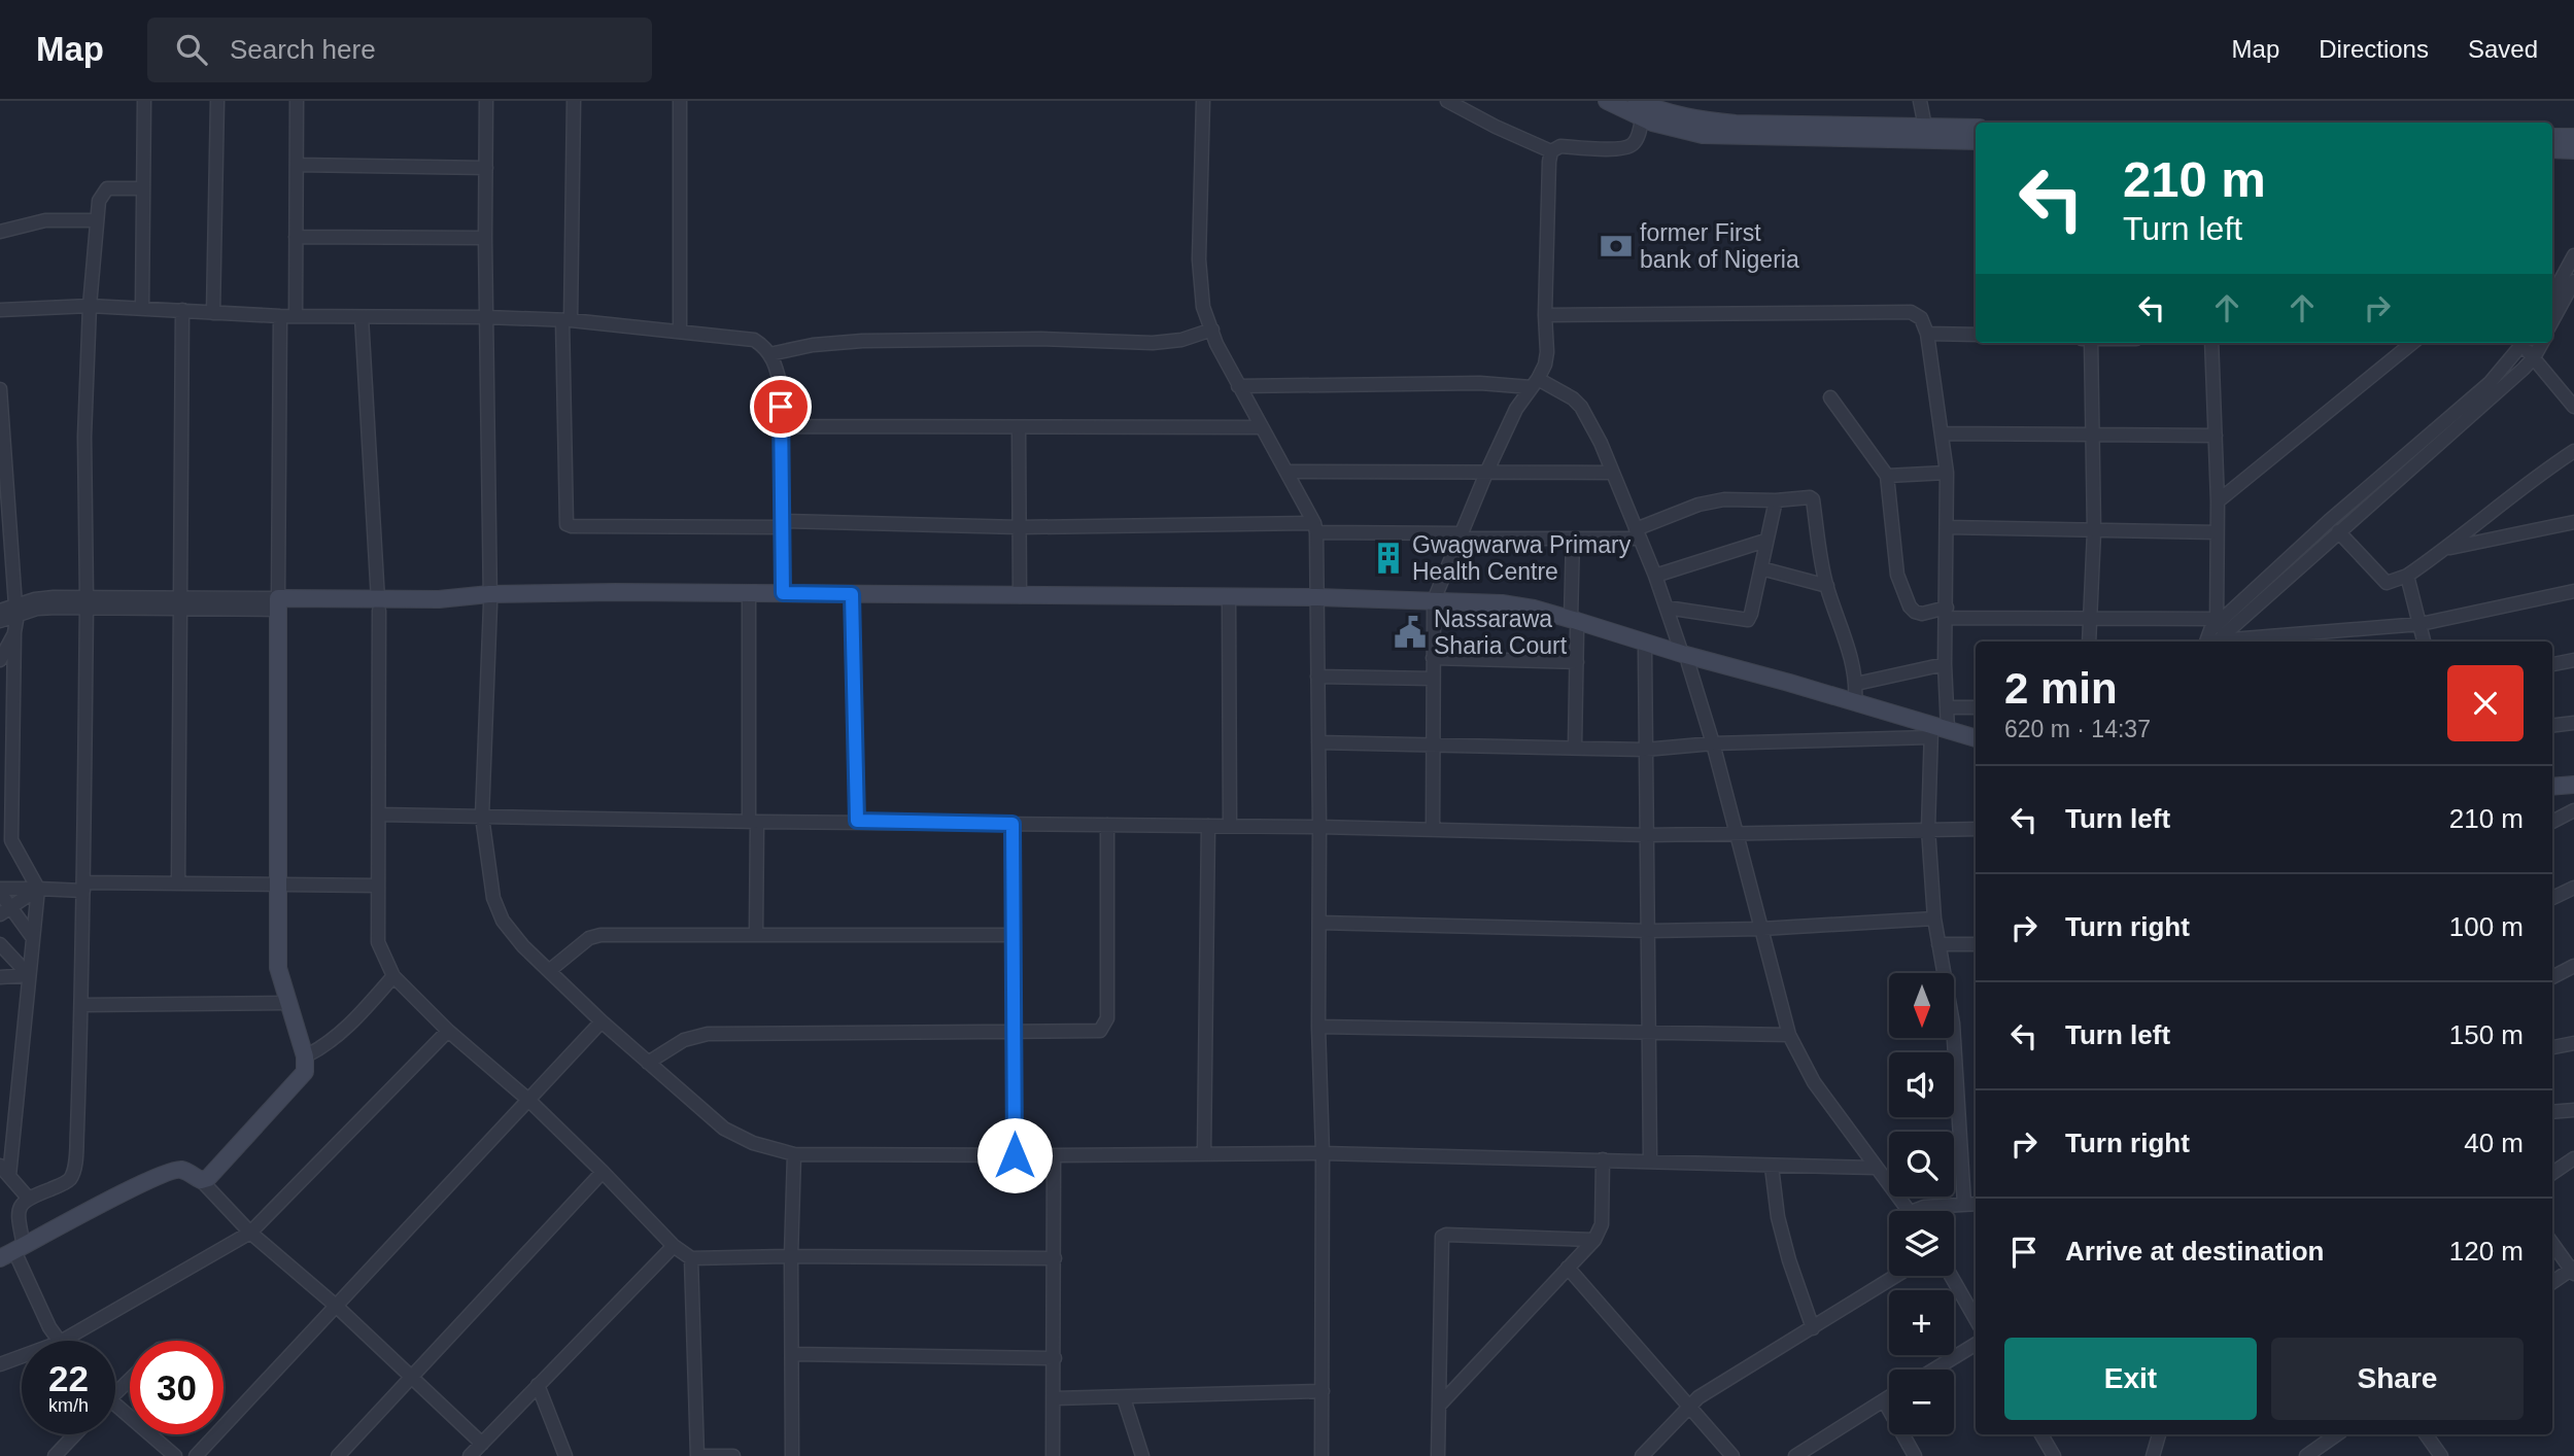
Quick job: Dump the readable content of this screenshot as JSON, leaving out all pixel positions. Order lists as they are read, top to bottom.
{
  "places": {
    "bank": ["former First bank of Nigeria"],
    "building": ["Gwagwarwa Primary Health Centre"],
    "public building": ["Nassarawa Sharia Court"]
  },
  "north": "bottom",
  "page": {
    "header": "Map",
    "search": "Search here",
    "nav": ["Map", "Directions", "Saved"],
    "turn": ["210 m", "Turn left"],
    "heading": ["2 min", "620 m · 14:37"],
    "list": [
      {
        "name": "Turn left",
        "value": "210 m"
      },
      {
        "name": "Turn right",
        "value": "100 m"
      },
      {
        "name": "Turn left",
        "value": "150 m"
      },
      {
        "name": "Turn right",
        "value": "40 m"
      },
      {
        "name": "Arrive at destination",
        "value": "120 m"
      }
    ],
    "map_buttons": ["+", "−"],
    "buttons": ["Exit", "Share"],
    "speed": "22 km/h",
    "limit": "30"
  }
}
